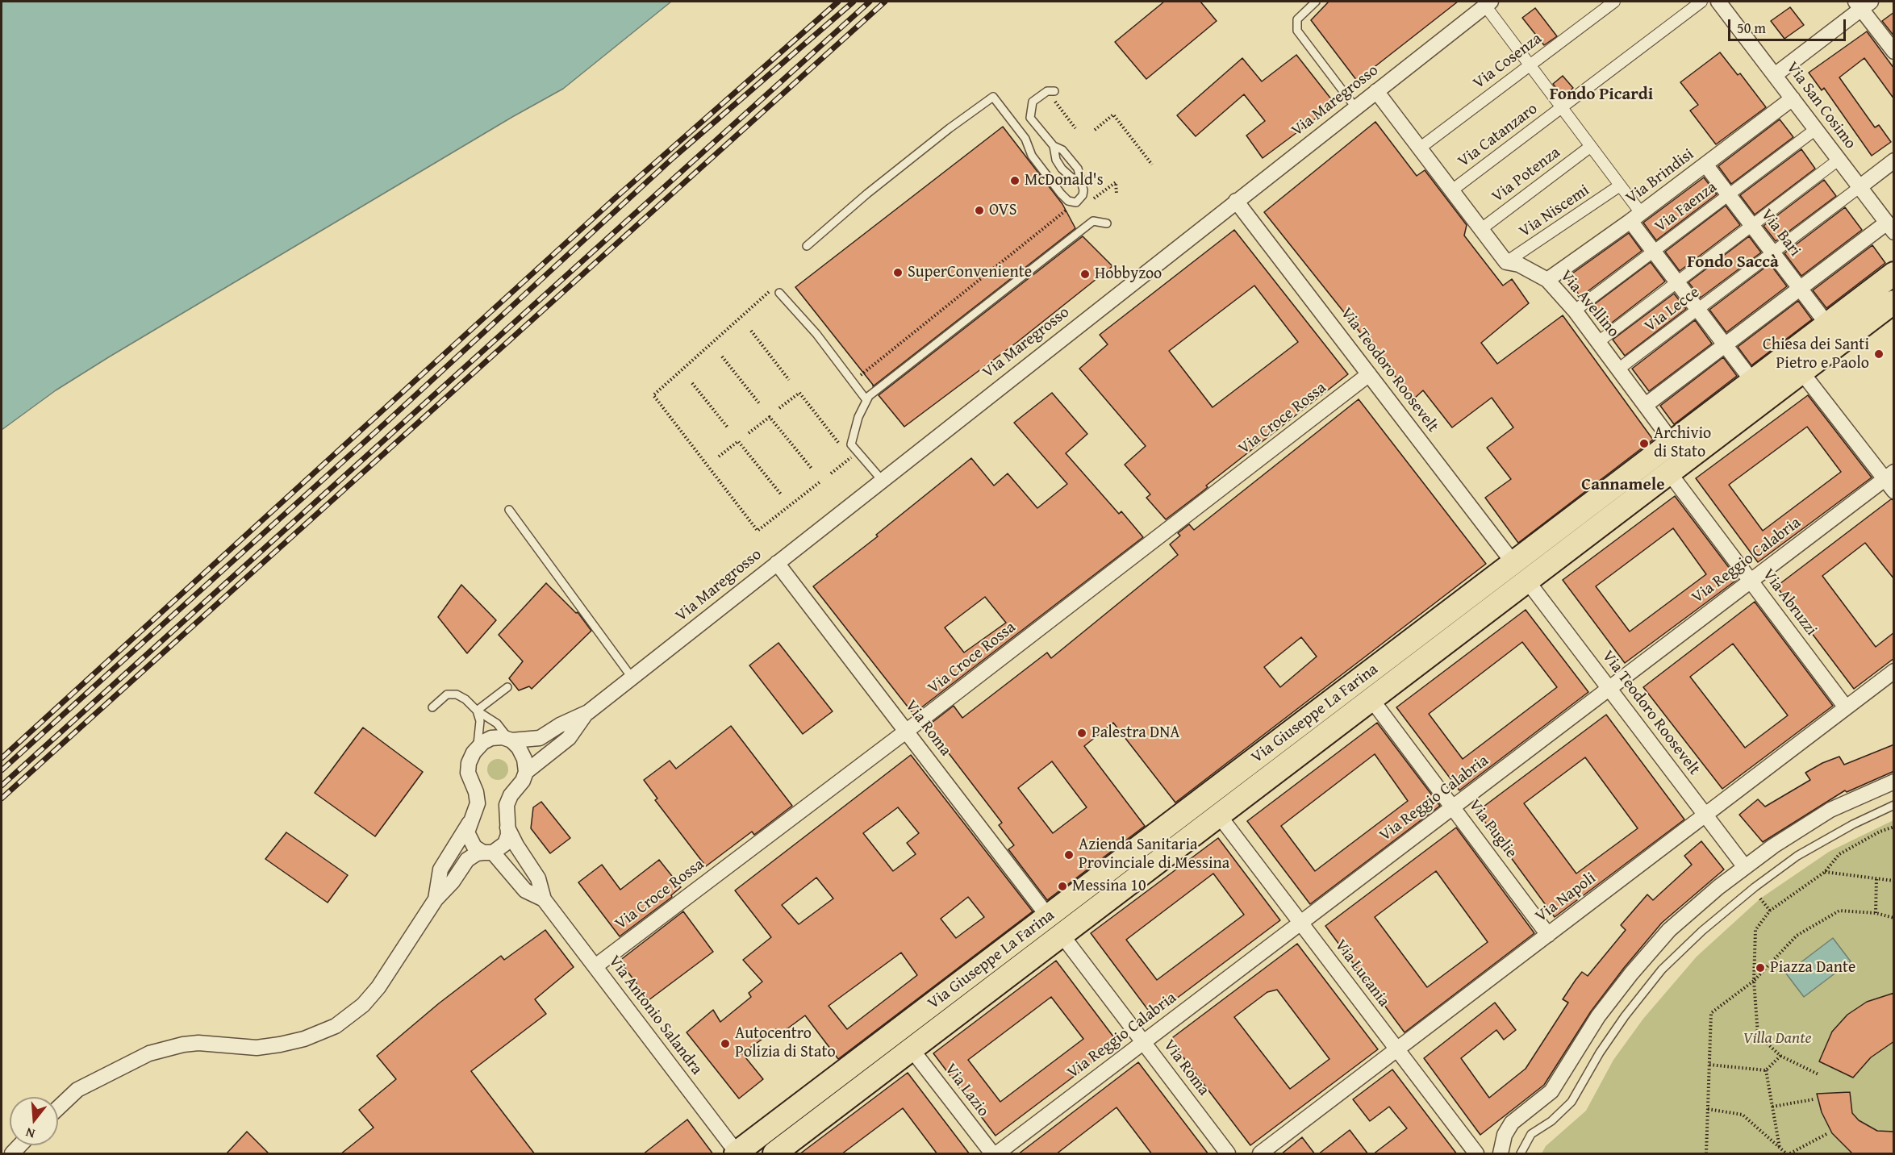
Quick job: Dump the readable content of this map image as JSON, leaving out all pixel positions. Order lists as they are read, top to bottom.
{
  "streets": {
    "main road": ["Via Giuseppe La Farina"],
    "street": [
      "Via Cosenza",
      "Via Maregrosso",
      "Via San Cosimo",
      "Via Catanzaro",
      "Via Potenza",
      "Via Brindisi",
      "Via Faenza",
      "Via Niscemi",
      "Via Bari",
      "Via Avellino",
      "Via Lecce",
      "Via Teodoro Roosevelt",
      "Via Croce Rossa",
      "Via Reggio Calabria",
      "Via Abruzzi",
      "Via Roma",
      "Via Puglie",
      "Via Napoli",
      "Via Lucania",
      "Via Antonio Salandra",
      "Via Lazio"
    ]
  },
  "crossings": [
    ["Via Maregrosso", "Via Teodoro Roosevelt"],
    ["Via Maregrosso", "Via Roma"],
    ["Via San Cosimo", "Via Brindisi"],
    ["Via San Cosimo", "Via Faenza"],
    ["Via San Cosimo", "Via Lecce"],
    ["Via Brindisi", "Via Bari"],
    ["Via Brindisi", "Via Avellino"],
    ["Via Faenza", "Via Bari"],
    ["Via Faenza", "Via Avellino"],
    ["Via Niscemi", "Via Avellino"],
    ["Via Bari", "Via Lecce"],
    ["Via Bari", "Via Giuseppe La Farina"],
    ["Via Avellino", "Via Lecce"],
    ["Via Avellino", "Via Giuseppe La Farina"],
    ["Via Teodoro Roosevelt", "Via Croce Rossa"],
    ["Via Teodoro Roosevelt", "Via Reggio Calabria"],
    ["Via Teodoro Roosevelt", "Via Giuseppe La Farina"],
    ["Via Teodoro Roosevelt", "Via Napoli"],
    ["Via Croce Rossa", "Via Roma"],
    ["Via Croce Rossa", "Via Antonio Salandra"],
    ["Via Reggio Calabria", "Via Abruzzi"],
    ["Via Reggio Calabria", "Via Roma"],
    ["Via Reggio Calabria", "Via Puglie"],
    ["Via Reggio Calabria", "Via Lucania"],
    ["Via Abruzzi", "Via Giuseppe La Farina"],
    ["Via Abruzzi", "Via Napoli"],
    ["Via Giuseppe La Farina", "Via Roma"],
    ["Via Giuseppe La Farina", "Via Puglie"],
    ["Via Giuseppe La Farina", "Via Lucania"],
    ["Via Giuseppe La Farina", "Via Antonio Salandra"],
    ["Via Giuseppe La Farina", "Via Lazio"],
    ["Via Puglie", "Via Napoli"],
    ["Via Napoli", "Via Lucania"]
  ],
  "districts": ["Fondo Picardi", "Fondo Saccà", "Cannamele"],
  "parks": ["Villa Dante"],
  "places": [
    "McDonald's",
    "OVS",
    "SuperConveniente",
    "Hobbyzoo",
    "Chiesa dei Santi Pietro e Paolo",
    "Archivio di Stato",
    "Palestra DNA",
    "Azienda Sanitaria Provinciale di Messina",
    "Messina 10",
    "Piazza Dante",
    "Autocentro Polizia di Stato"
  ],
  "scale_bar": "50 m",
  "north": "bottom"
}
